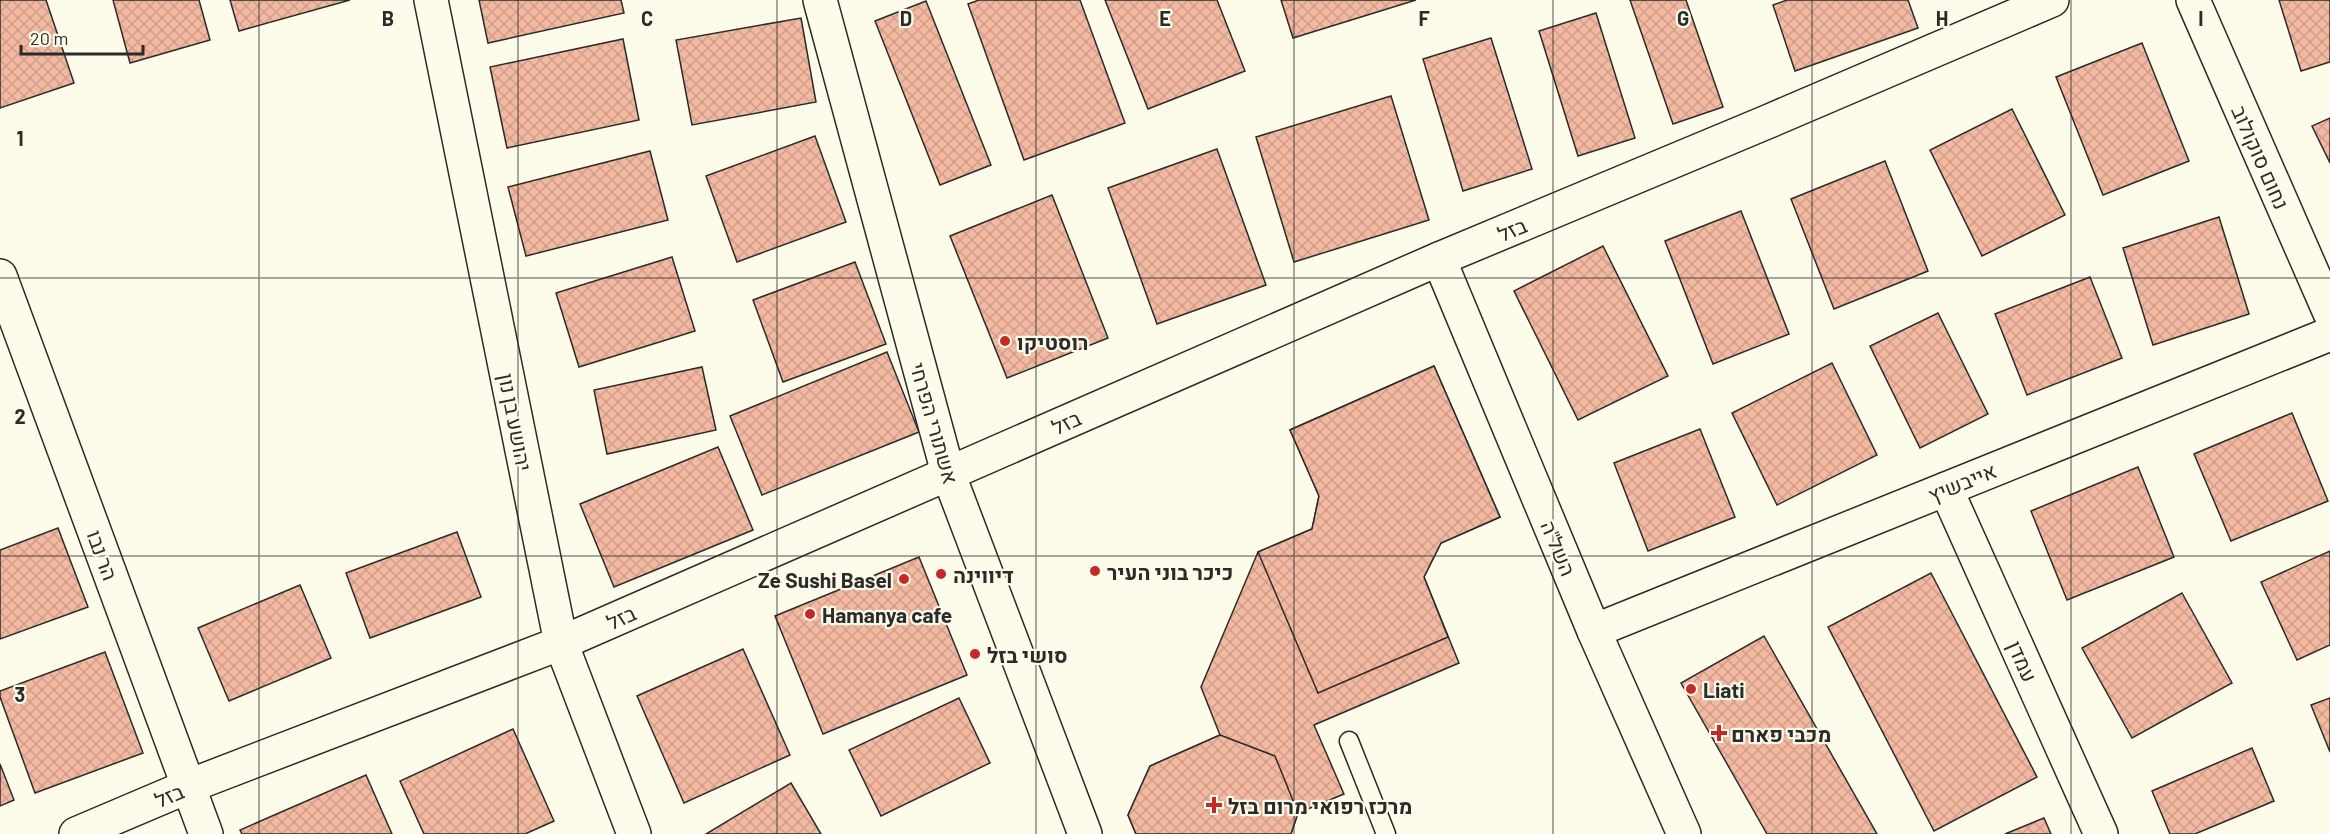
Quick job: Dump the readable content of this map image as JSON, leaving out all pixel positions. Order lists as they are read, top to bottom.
{
  "streets": {
    "street": [
      "נחום סוקולוב",
      "בזל",
      "יהושע בן נון",
      "אשתורי הפרחי",
      "אייבשיץ",
      "השל\"ה",
      "הר נבו",
      "עמדן"
    ]
  },
  "crossings": [
    ["בזל", "יהושע בן נון"],
    ["בזל", "אשתורי הפרחי"],
    ["בזל", "השל\"ה"],
    ["בזל", "הר נבו"],
    ["אייבשיץ", "השל\"ה"],
    ["אייבשיץ", "עמדן"]
  ],
  "places": {
    "other": [
      "רוסטיקו",
      "כיכר בוני העיר",
      "דיווינה",
      "Ze Sushi Basel",
      "Hamanya cafe",
      "סושי בזל",
      "Liati"
    ],
    "health": ["מכבי פארם", "מרכז רפואי מרום בזל"]
  },
  "scale_bar": "20 m",
  "grid": {
    "columns": [
      "B",
      "C",
      "D",
      "E",
      "F",
      "G",
      "H",
      "I"
    ],
    "rows": ["1", "2", "3"]
  }
}
